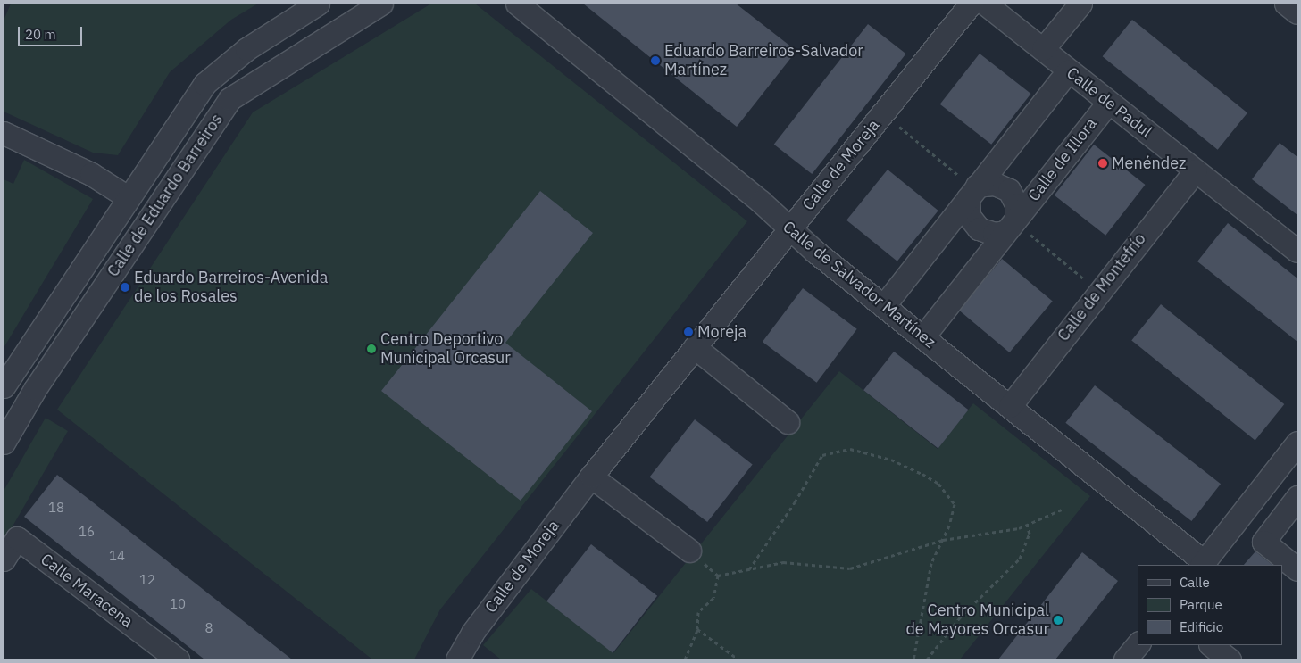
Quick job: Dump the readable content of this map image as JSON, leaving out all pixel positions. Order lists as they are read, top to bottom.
{
  "streets": {
    "street": [
      "Calle de Padul",
      "Calle de Illora",
      "Calle de Moreja",
      "Calle de Eduardo Barreiros",
      "Calle de Salvador Martínez",
      "Calle de Montefrío",
      "Calle Maracena"
    ]
  },
  "crossings": [
    ["Calle de Padul", "Calle de Illora"],
    ["Calle de Padul", "Calle de Montefrío"],
    ["Calle de Illora", "Calle de Salvador Martínez"],
    ["Calle de Moreja", "Calle de Salvador Martínez"],
    ["Calle de Salvador Martínez", "Calle de Montefrío"]
  ],
  "places": [
    "Eduardo Barreiros-Salvador Martínez",
    "Menéndez",
    "Eduardo Barreiros-Avenida de los Rosales",
    "Moreja",
    "Centro Deportivo Municipal Orcasur",
    "Centro Municipal de Mayores Orcasur"
  ],
  "house_numbers": [
    "18",
    "16",
    "14",
    "12",
    "10",
    "8"
  ],
  "legend": ["Calle", "Parque", "Edificio"],
  "scale_bar": "20 m"
}
